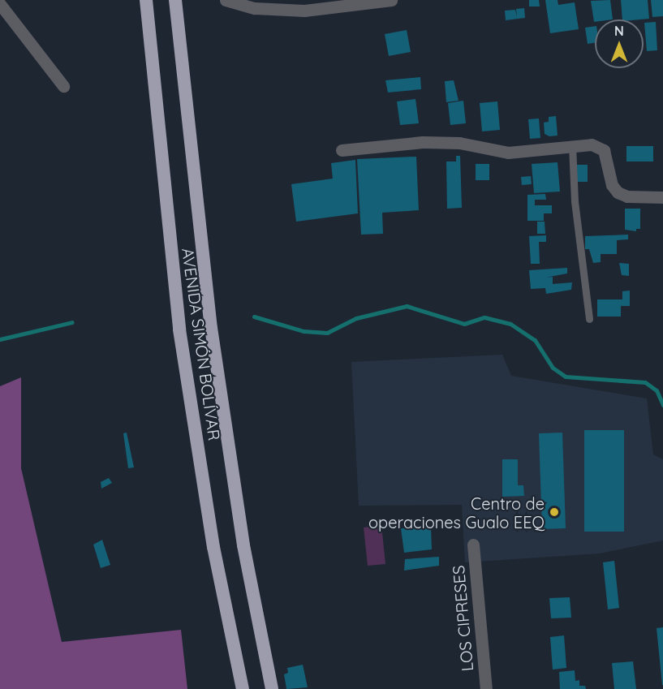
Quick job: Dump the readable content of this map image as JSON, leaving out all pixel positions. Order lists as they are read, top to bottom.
{
  "streets": {
    "highway": ["AVENIDA SIMÓN BOLÍVAR"],
    "street": ["LOS CIPRESES"]
  },
  "places": ["Centro de operaciones Gualo EEQ"],
  "north": "top"
}
